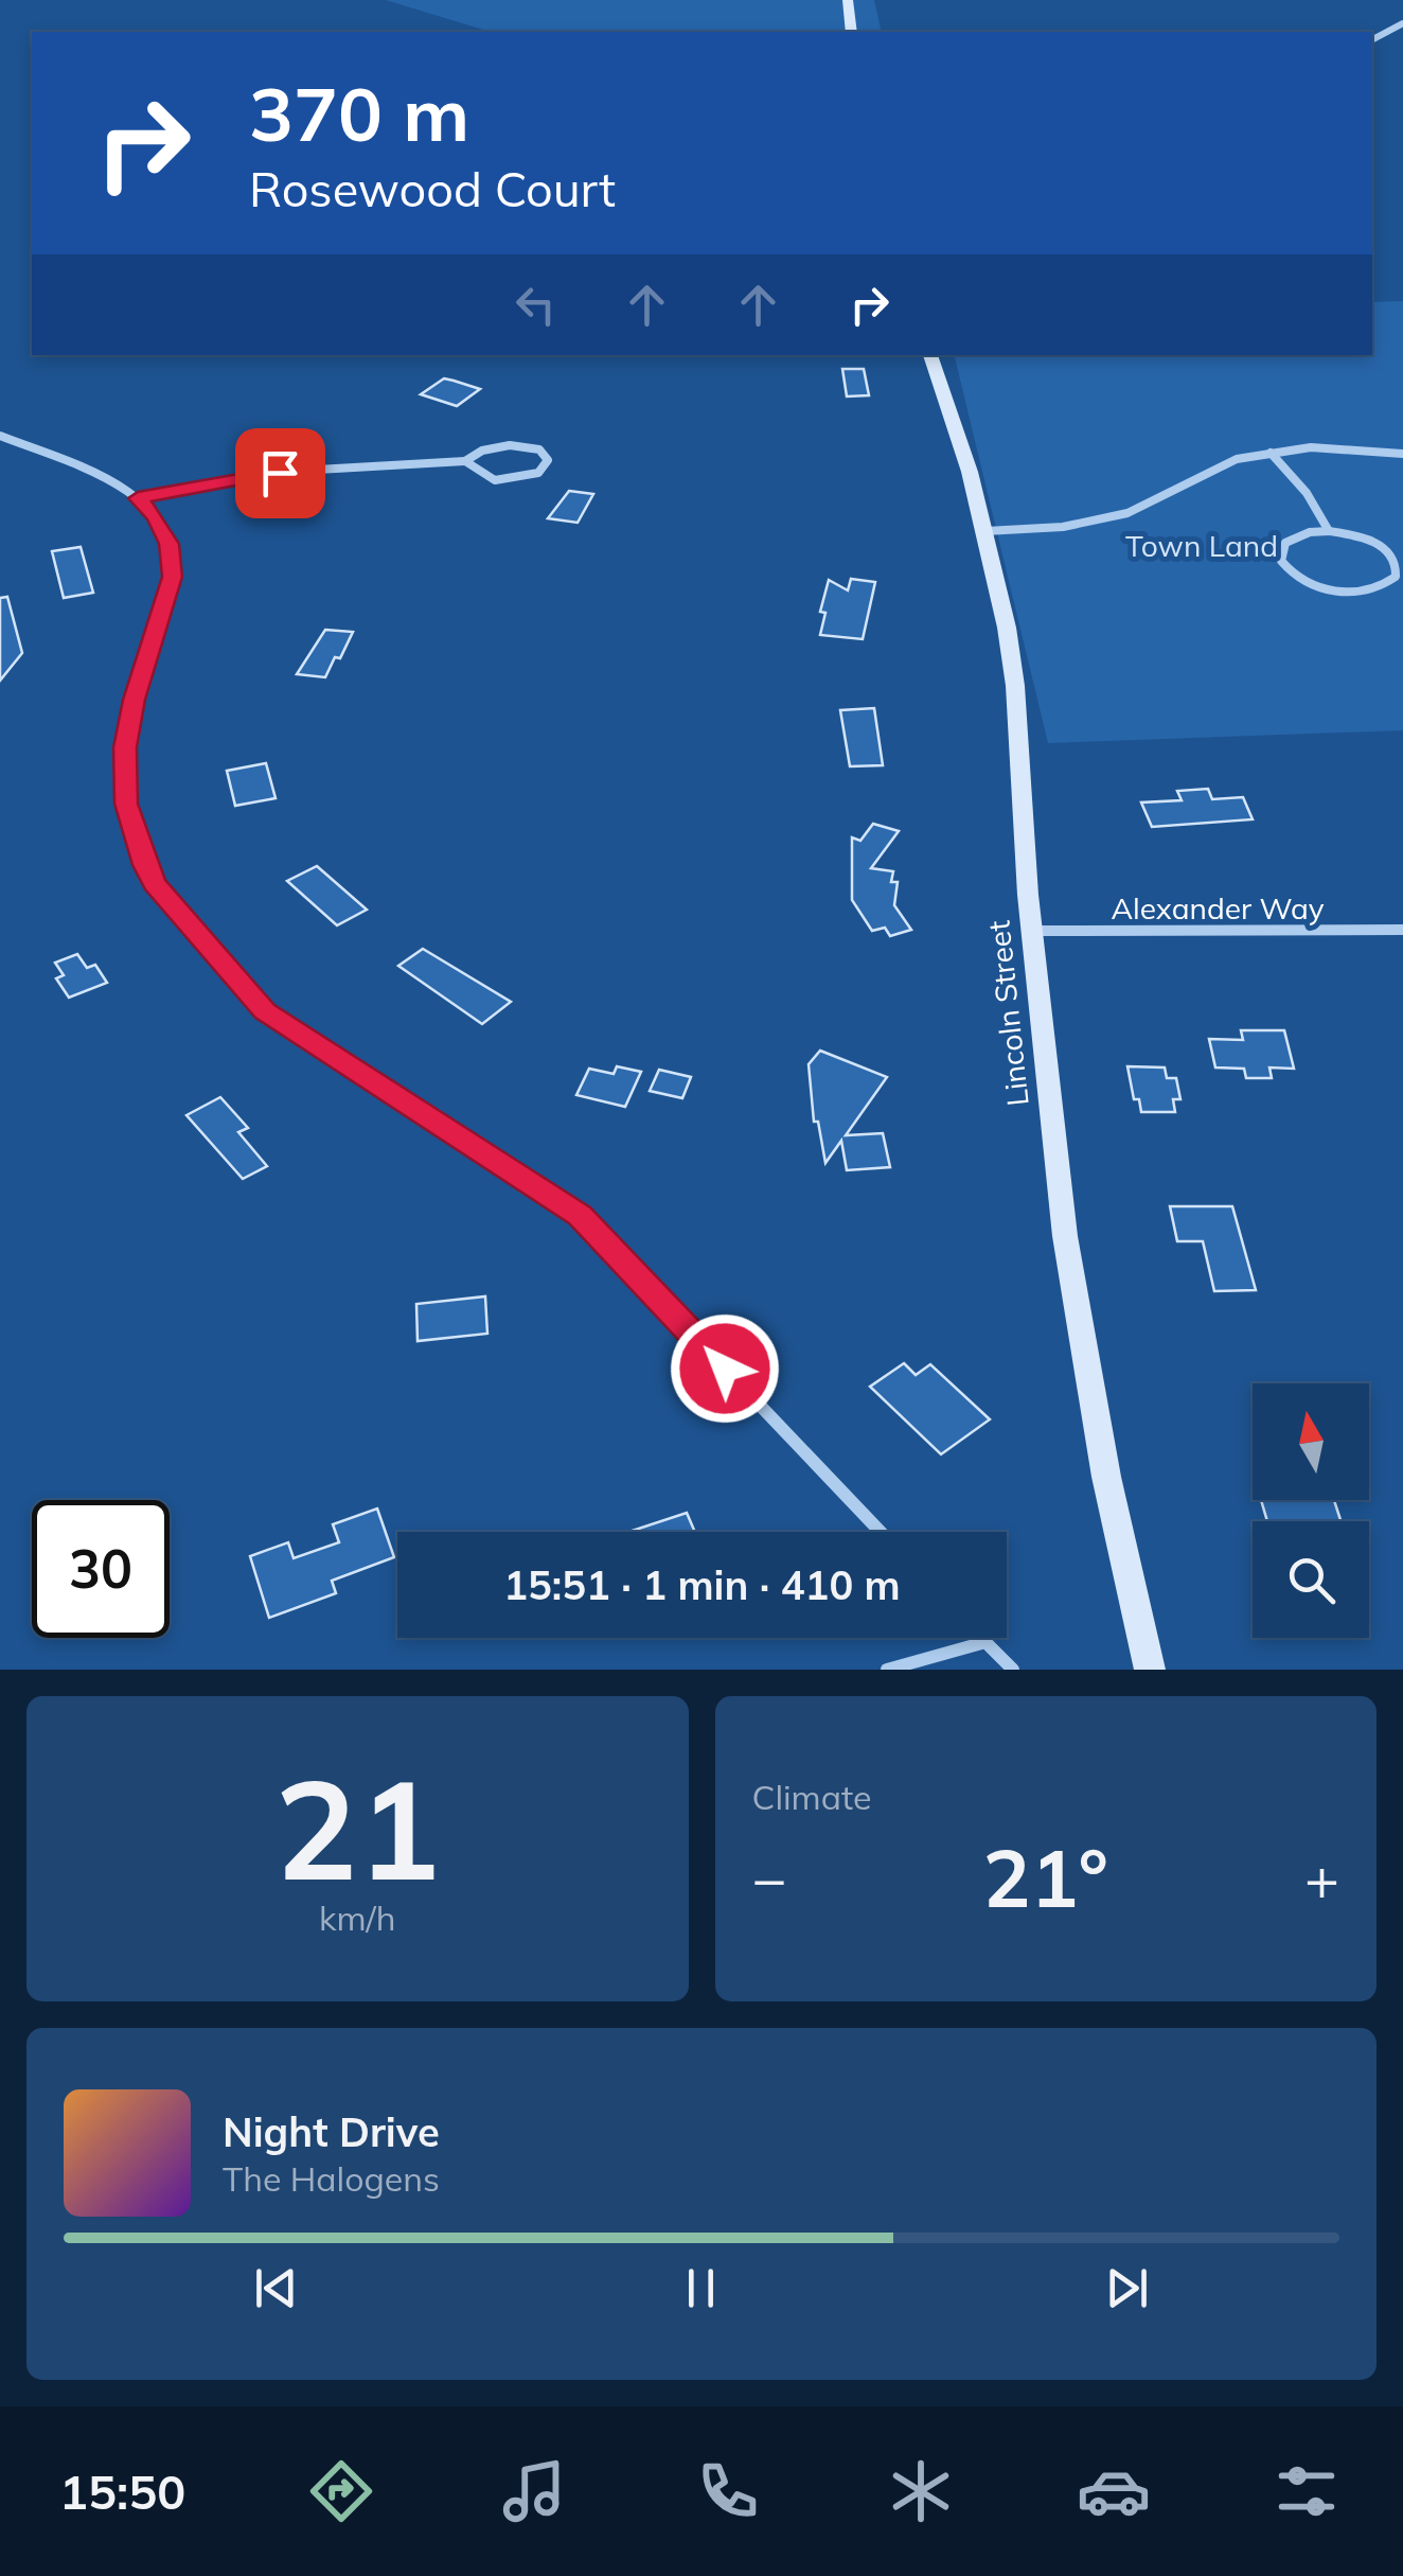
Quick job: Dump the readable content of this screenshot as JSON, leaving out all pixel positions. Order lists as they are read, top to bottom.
{
  "streets": {
    "main road": ["Lincoln Street"],
    "street": ["Alexander Way"]
  },
  "crossings": [
    ["Alexander Way", "Lincoln Street"]
  ],
  "parks": ["Town Land"],
  "north": "top",
  "page": {
    "turn": ["370 m", "Rosewood Court"],
    "limit": "30",
    "trip": "15:51 · 1 min · 410 m",
    "tile": [
      ["21", "km/h"],
      "Climate"
    ],
    "heat": ["−", "21°", "+"],
    "song": ["Night Drive", "The Halogens"],
    "tabs": "15:50"
  }
}
